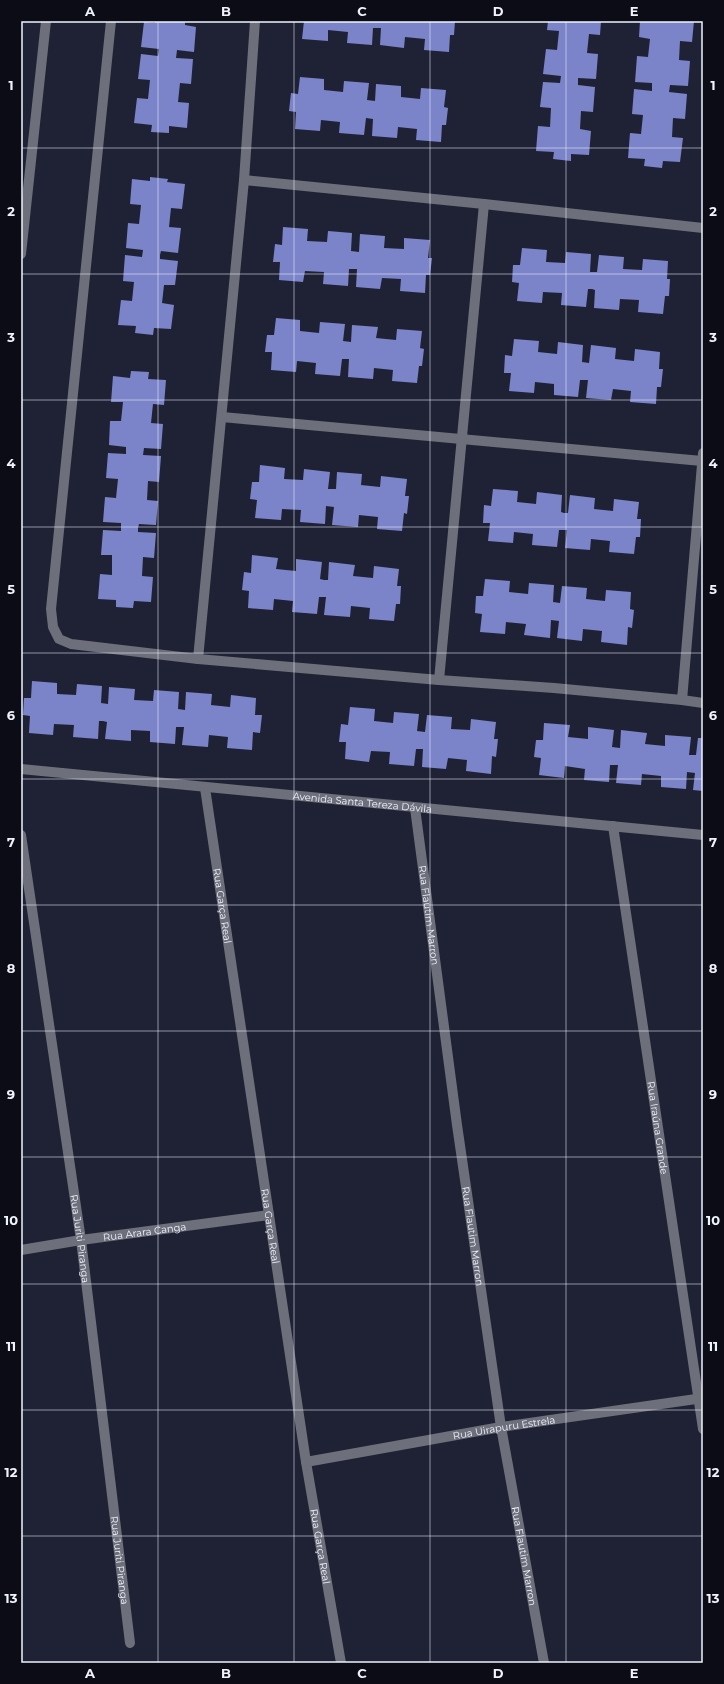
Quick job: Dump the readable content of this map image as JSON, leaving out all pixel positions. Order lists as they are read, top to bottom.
{
  "streets": {
    "street": [
      "Avenida Santa Tereza Dávila",
      "Rua Garça Real",
      "Rua Flautim Marron",
      "Rua Iraúna Grande",
      "Rua Arara Canga",
      "Rua Juriti Piranga",
      "Rua Uirapuru Estrela"
    ]
  },
  "crossings": [
    ["Avenida Santa Tereza Dávila", "Rua Garça Real"],
    ["Avenida Santa Tereza Dávila", "Rua Flautim Marron"],
    ["Avenida Santa Tereza Dávila", "Rua Iraúna Grande"],
    ["Rua Garça Real", "Rua Arara Canga"],
    ["Rua Garça Real", "Rua Uirapuru Estrela"],
    ["Rua Flautim Marron", "Rua Uirapuru Estrela"],
    ["Rua Iraúna Grande", "Rua Uirapuru Estrela"],
    ["Rua Arara Canga", "Rua Juriti Piranga"]
  ],
  "grid": {
    "columns": [
      "A",
      "B",
      "C",
      "D",
      "E"
    ],
    "rows": [
      "1",
      "2",
      "3",
      "4",
      "5",
      "6",
      "7",
      "8",
      "9",
      "10",
      "11",
      "12",
      "13"
    ]
  }
}
